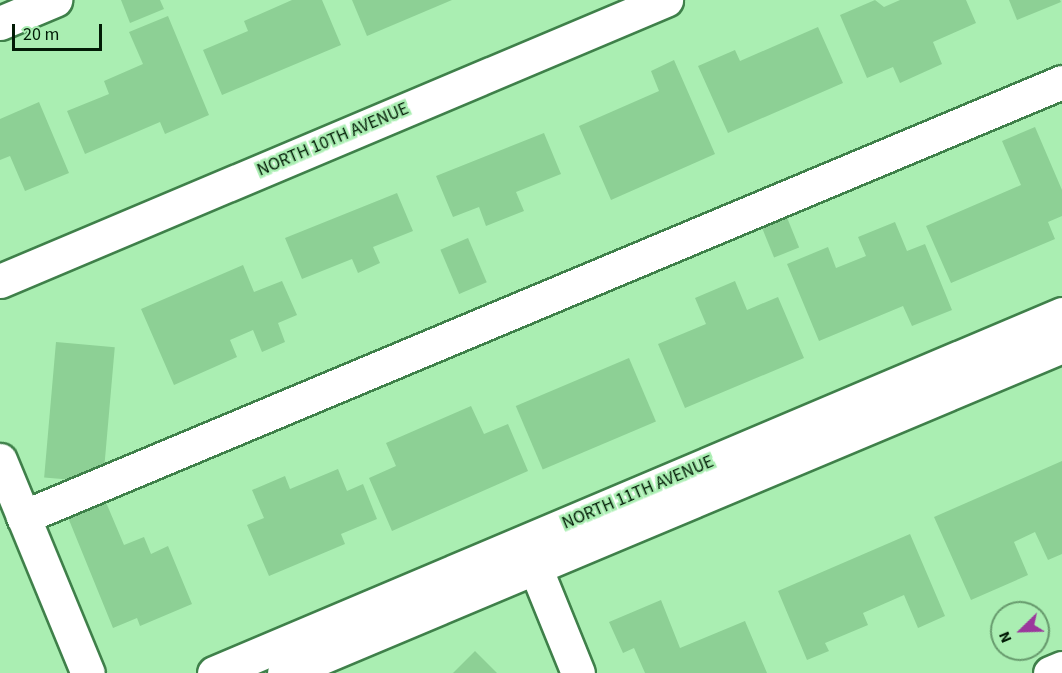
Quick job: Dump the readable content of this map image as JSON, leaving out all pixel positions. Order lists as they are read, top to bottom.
{
  "streets": {
    "street": ["NORTH 10TH AVENUE", "NORTH 11TH AVENUE"]
  },
  "scale_bar": "20 m",
  "north": "bottom left"
}
